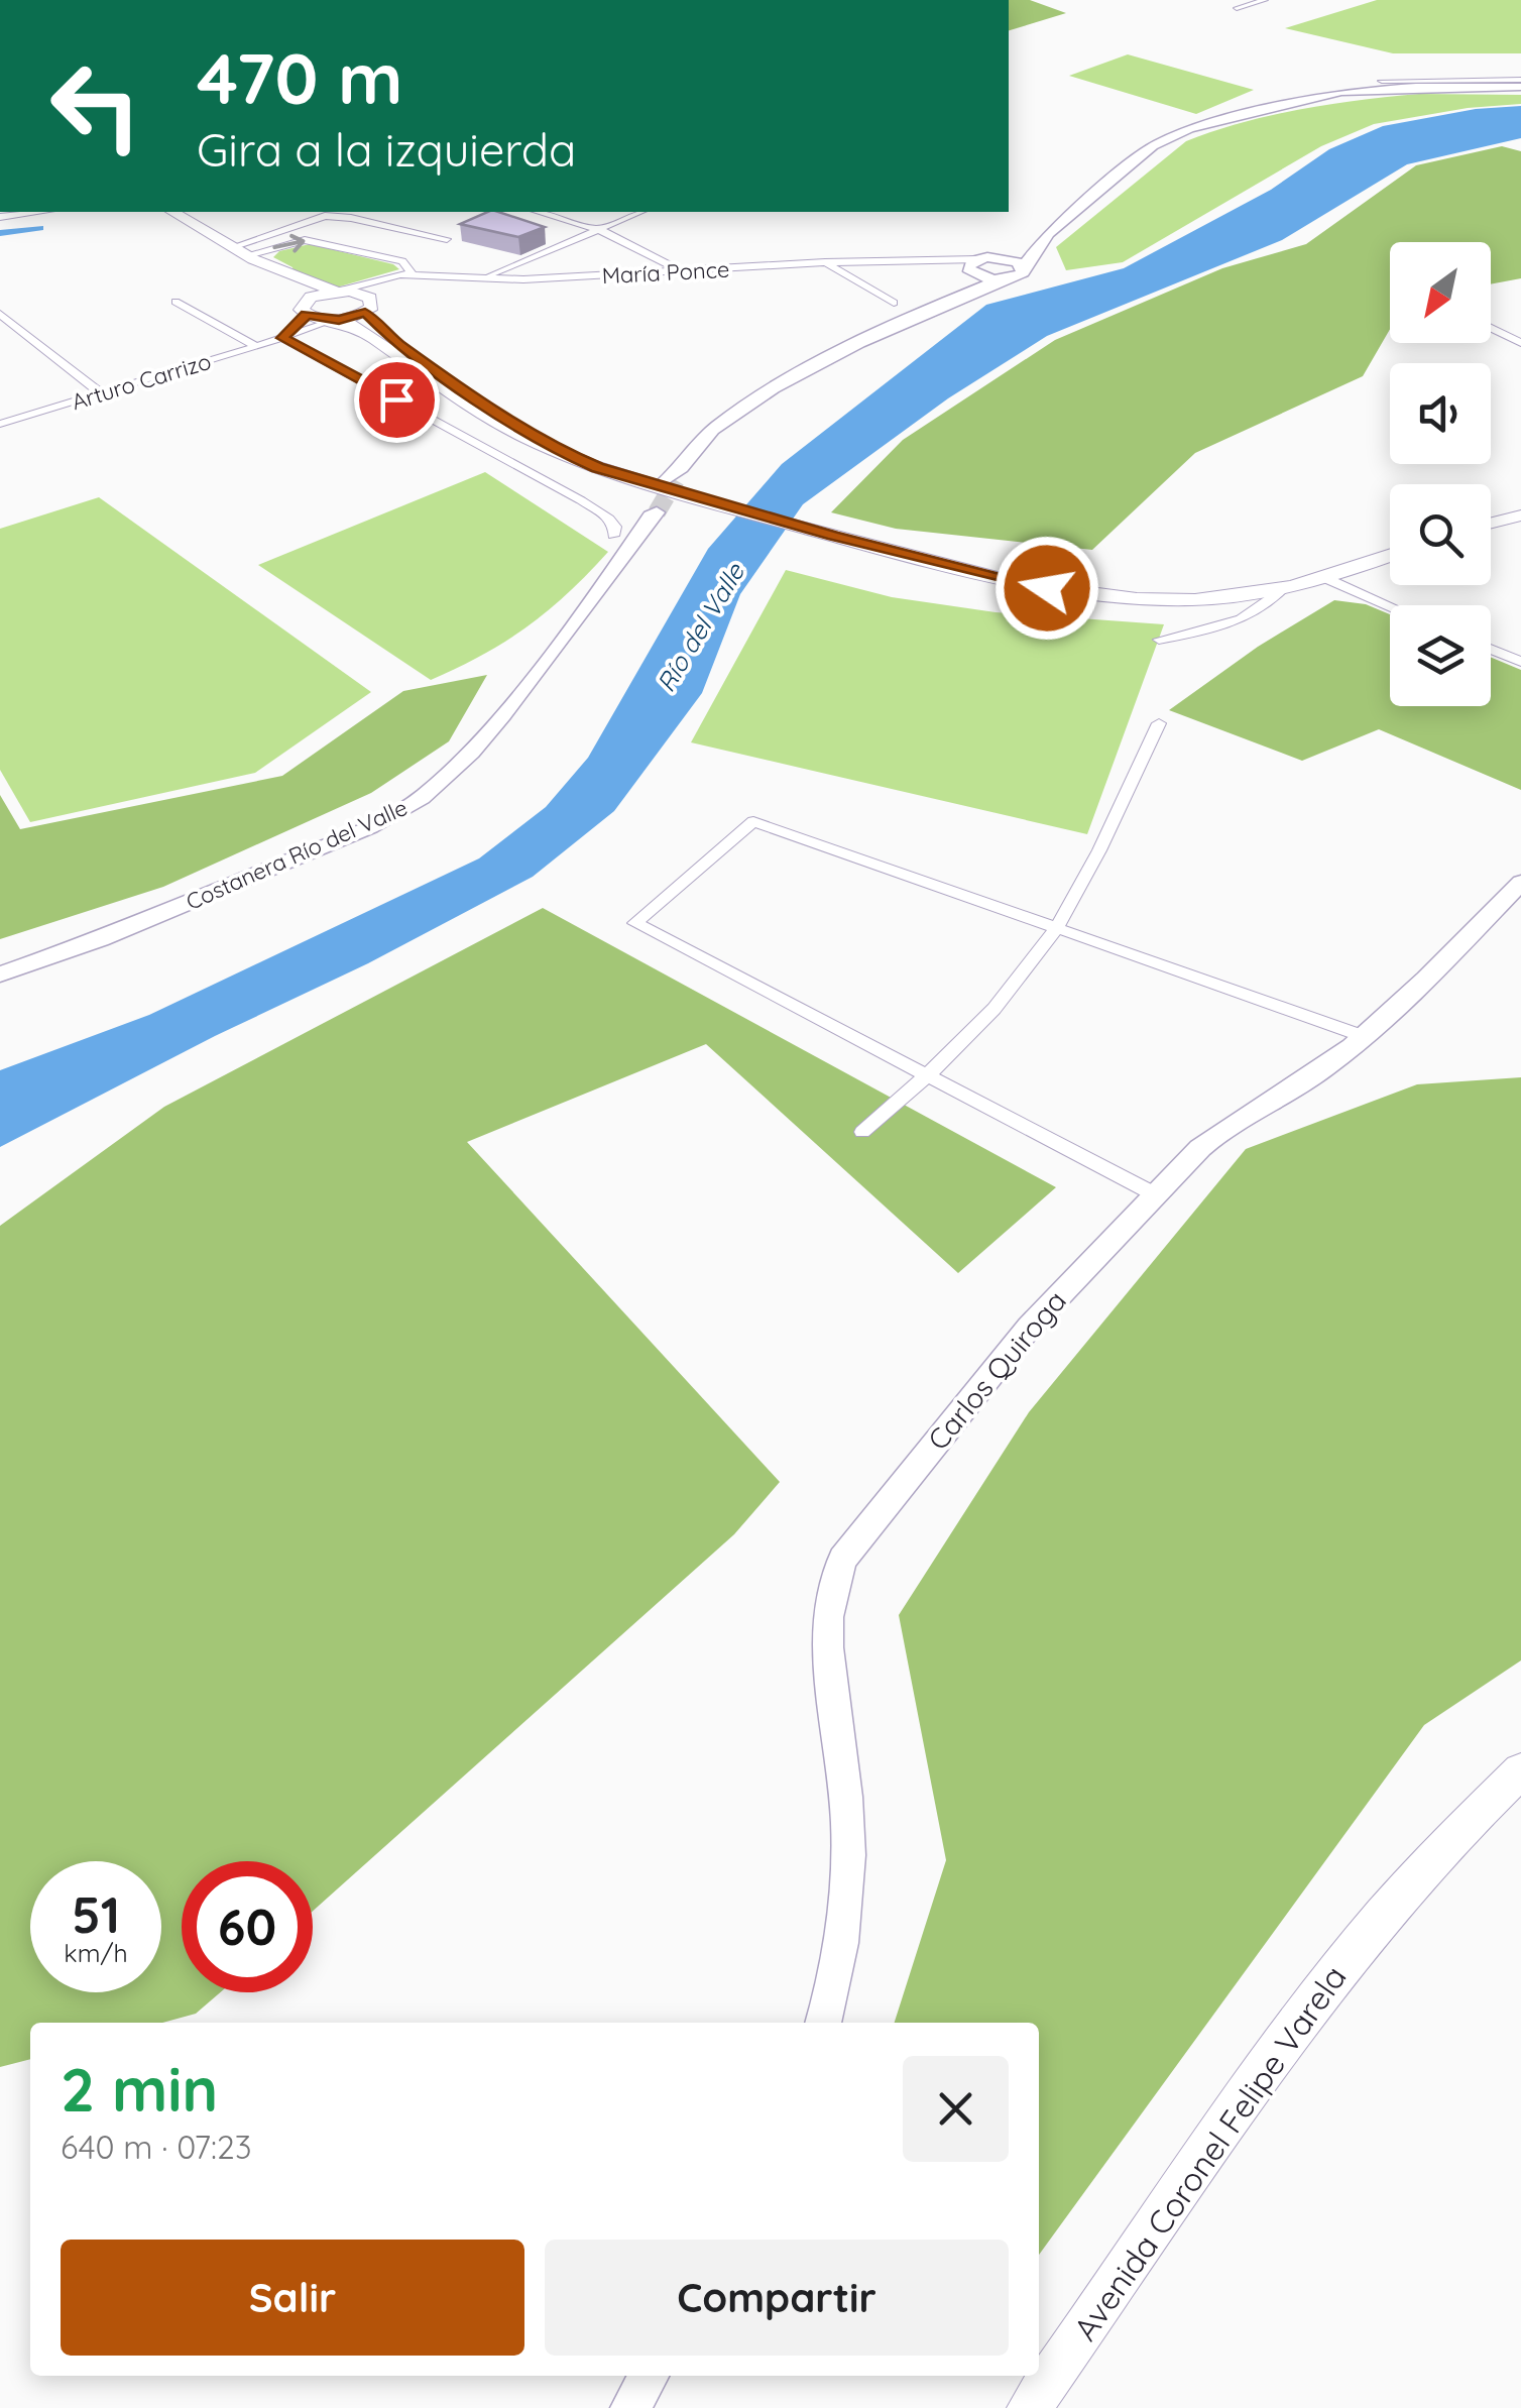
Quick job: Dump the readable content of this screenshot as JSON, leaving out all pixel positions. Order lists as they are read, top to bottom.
{
  "streets": {
    "main road": ["Costanera Río del Valle", "Carlos Quiroga", "Avenida Coronel Felipe Varela"],
    "street": ["María Ponce", "Arturo Carrizo"]
  },
  "water": ["Río del Valle"],
  "north": "bottom left",
  "page": {
    "turn": ["470 m", "Gira a la izquierda"],
    "speed": "51 km/h",
    "limit": "60",
    "heading": ["2 min", "640 m · 07:23"],
    "buttons": ["Salir", "Compartir"]
  }
}
